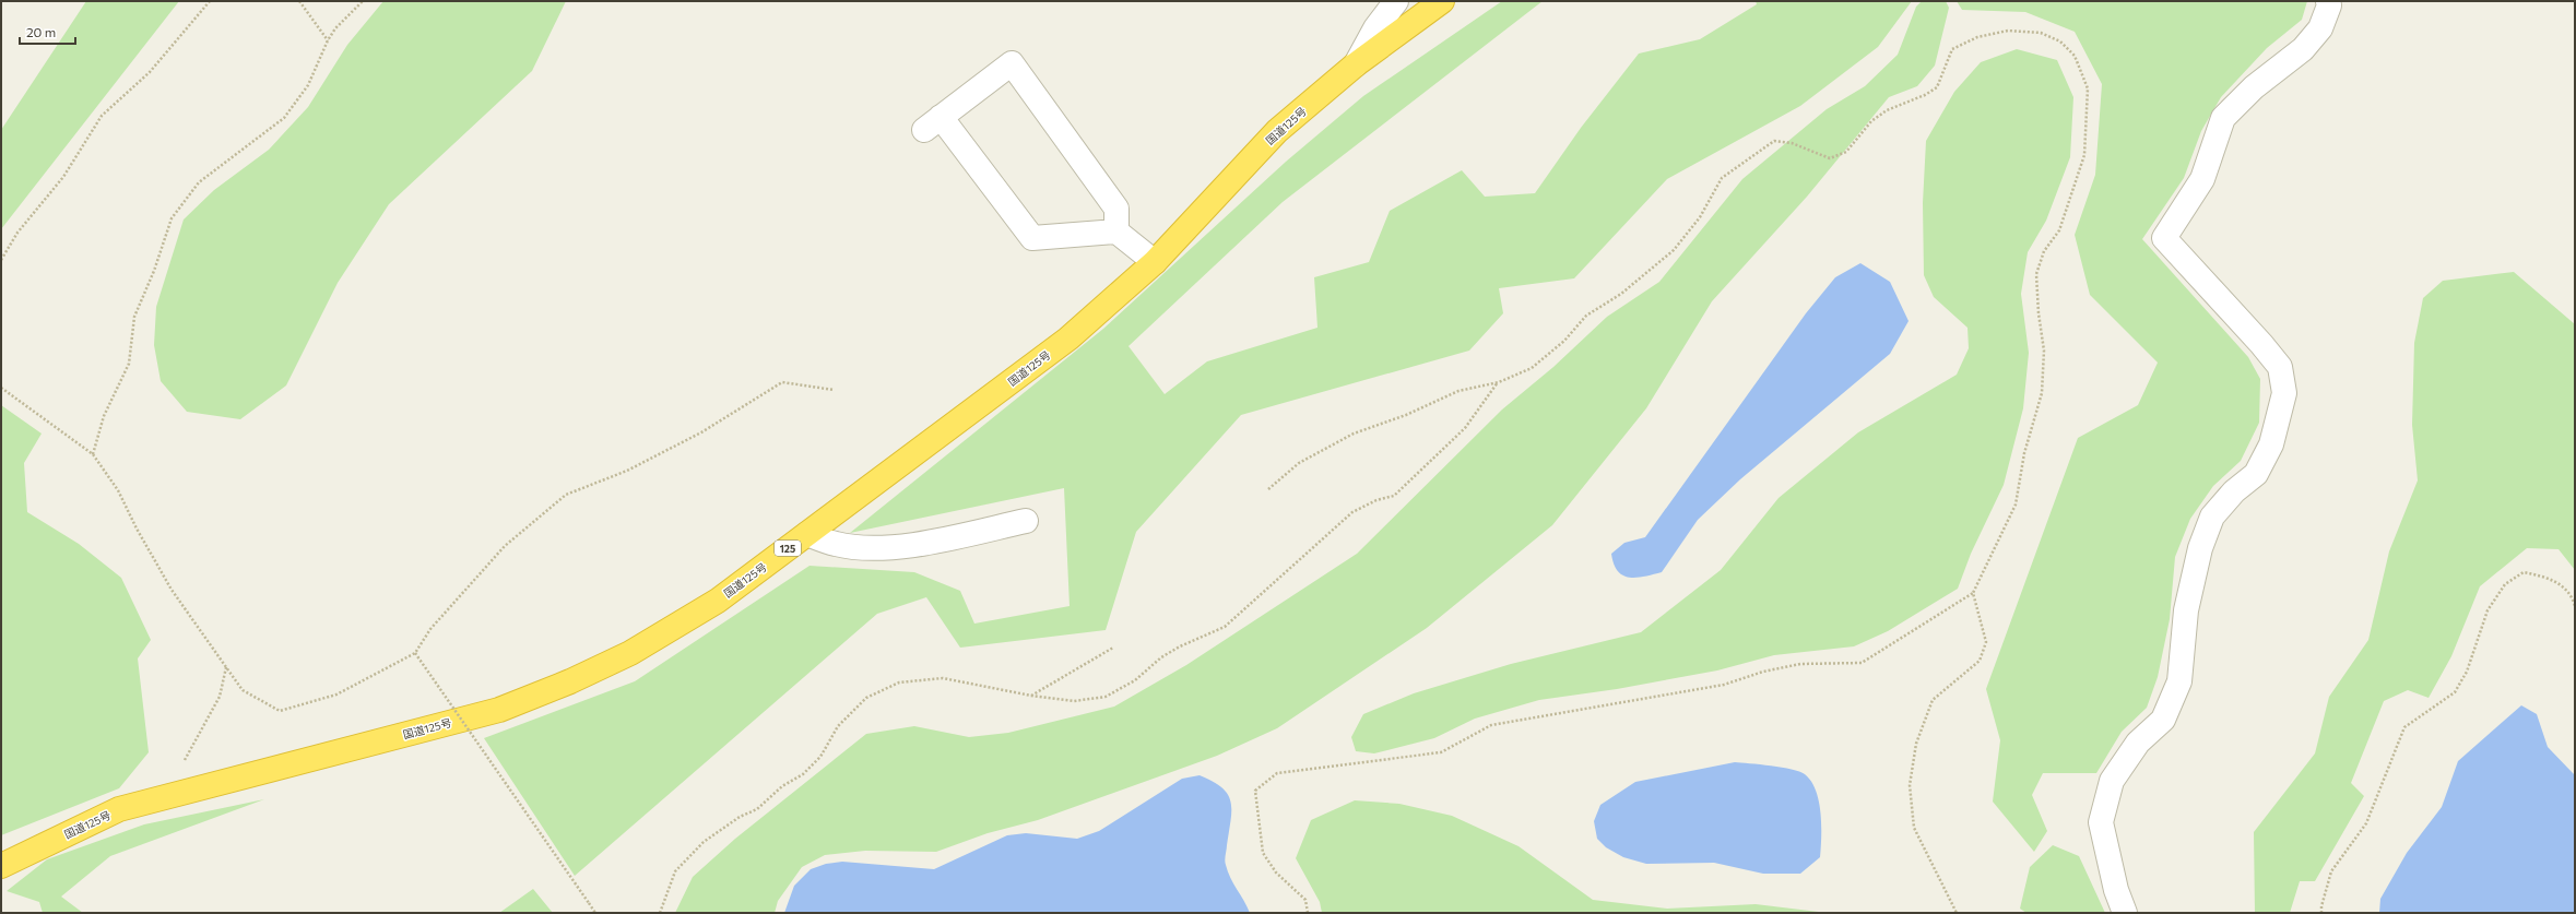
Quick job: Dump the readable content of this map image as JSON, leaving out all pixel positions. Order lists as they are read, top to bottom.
{
  "streets": {
    "highway": ["国道125号", "125"]
  },
  "scale_bar": "20 m"
}
